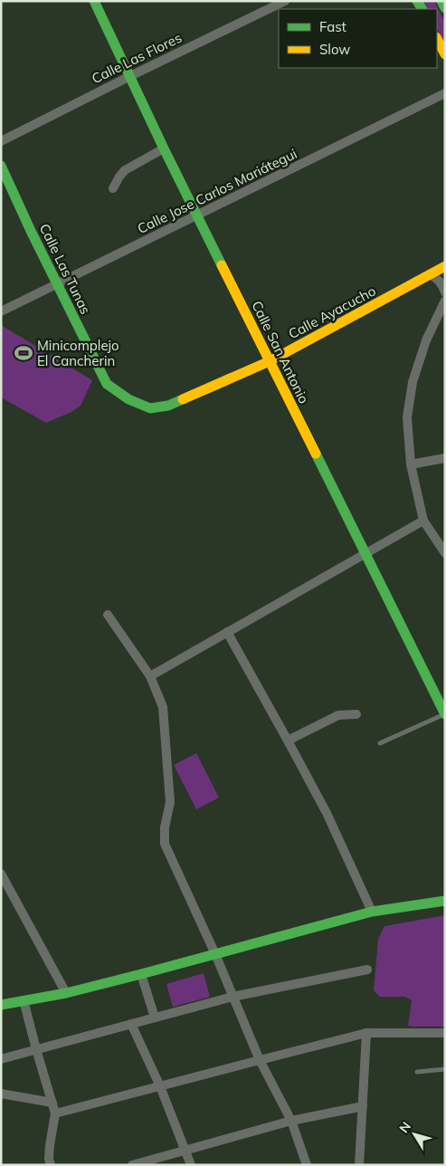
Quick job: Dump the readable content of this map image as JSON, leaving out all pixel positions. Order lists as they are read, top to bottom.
{
  "streets": {
    "street": [
      "Calle Las Flores",
      "Calle Jose Carlos Mariátegui",
      "Calle Las Tunas",
      "Calle Ayacucho",
      "Calle San Antonio"
    ]
  },
  "crossings": [
    ["Calle Las Flores", "Calle San Antonio"],
    ["Calle Jose Carlos Mariátegui", "Calle Las Tunas"],
    ["Calle Jose Carlos Mariátegui", "Calle San Antonio"],
    ["Calle Las Tunas", "Calle Ayacucho"],
    ["Calle Ayacucho", "Calle San Antonio"]
  ],
  "places": {
    "sports": ["Minicomplejo El Cancherin"]
  },
  "legend": ["Fast", "Slow"],
  "north": "top left"
}
